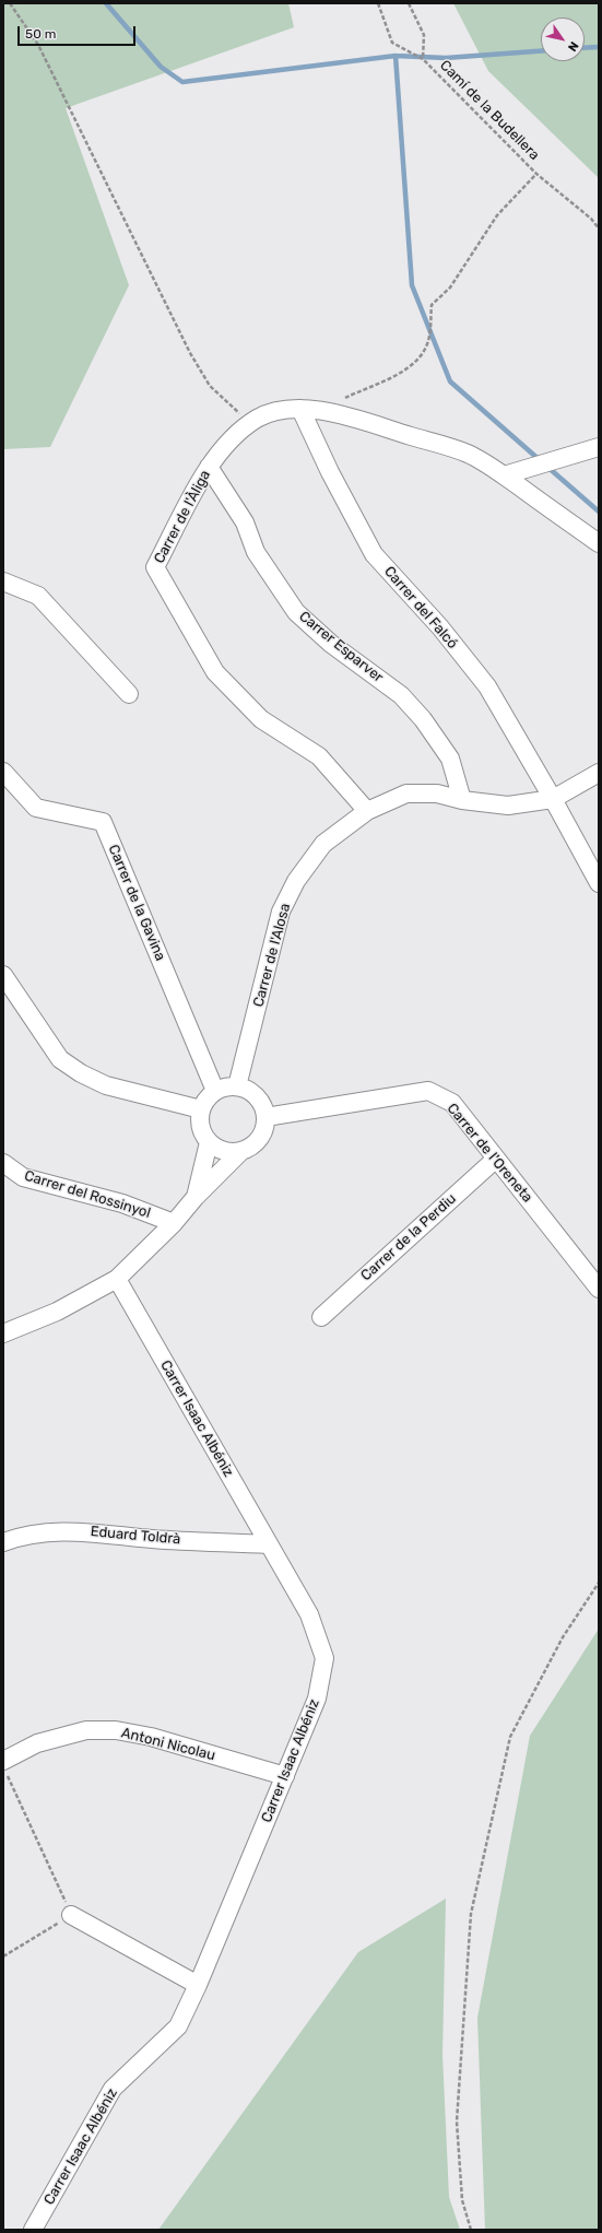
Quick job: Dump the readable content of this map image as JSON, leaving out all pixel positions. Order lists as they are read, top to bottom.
{
  "streets": {
    "street": [
      "Carrer de l'Àliga",
      "Carrer del Falcó",
      "Carrer Esparver",
      "Carrer de la Gavina",
      "Carrer de l'Alosa",
      "Carrer de l'Oreneta",
      "Carrer del Rossinyol",
      "Carrer de la Perdiu",
      "Carrer Isaac Albéniz",
      "Eduard Toldrà",
      "Antoni Nicolau"
    ],
    "path": ["Camí de la Budellera"]
  },
  "crossings": [
    ["Carrer de l'Àliga", "Carrer del Falcó"],
    ["Carrer de l'Àliga", "Carrer Esparver"],
    ["Carrer de l'Àliga", "Carrer de l'Alosa"],
    ["Carrer del Falcó", "Carrer de l'Alosa"],
    ["Carrer Esparver", "Carrer de l'Alosa"],
    ["Carrer de la Gavina", "Carrer de l'Alosa"],
    ["Carrer de la Gavina", "Carrer de l'Oreneta"],
    ["Carrer de l'Alosa", "Carrer de l'Oreneta"],
    ["Carrer de l'Oreneta", "Carrer de la Perdiu"],
    ["Carrer Isaac Albéniz", "Eduard Toldrà"],
    ["Carrer Isaac Albéniz", "Antoni Nicolau"]
  ],
  "scale_bar": "50 m",
  "north": "bottom right"
}
